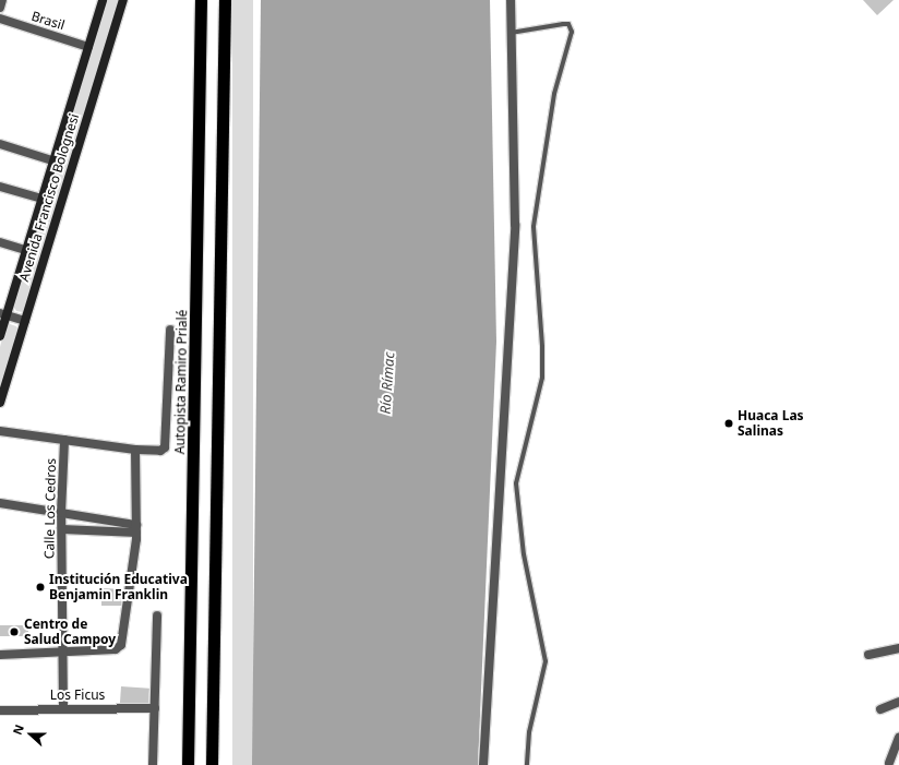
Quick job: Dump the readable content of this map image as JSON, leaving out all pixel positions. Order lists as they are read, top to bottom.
{
  "streets": {
    "highway": ["Autopista Ramiro Prialé"],
    "main road": ["Avenida Francisco Bolognesi"],
    "street": ["Brasil", "Calle Los Cedros", "Los Ficus"]
  },
  "crossings": [
    ["Brasil", "Avenida Francisco Bolognesi"],
    ["Calle Los Cedros", "Los Ficus"]
  ],
  "water": ["Río Rímac"],
  "places": ["Huaca Las Salinas", "Institución Educativa Benjamin Franklin", "Centro de Salud Campoy"],
  "north": "left"
}
